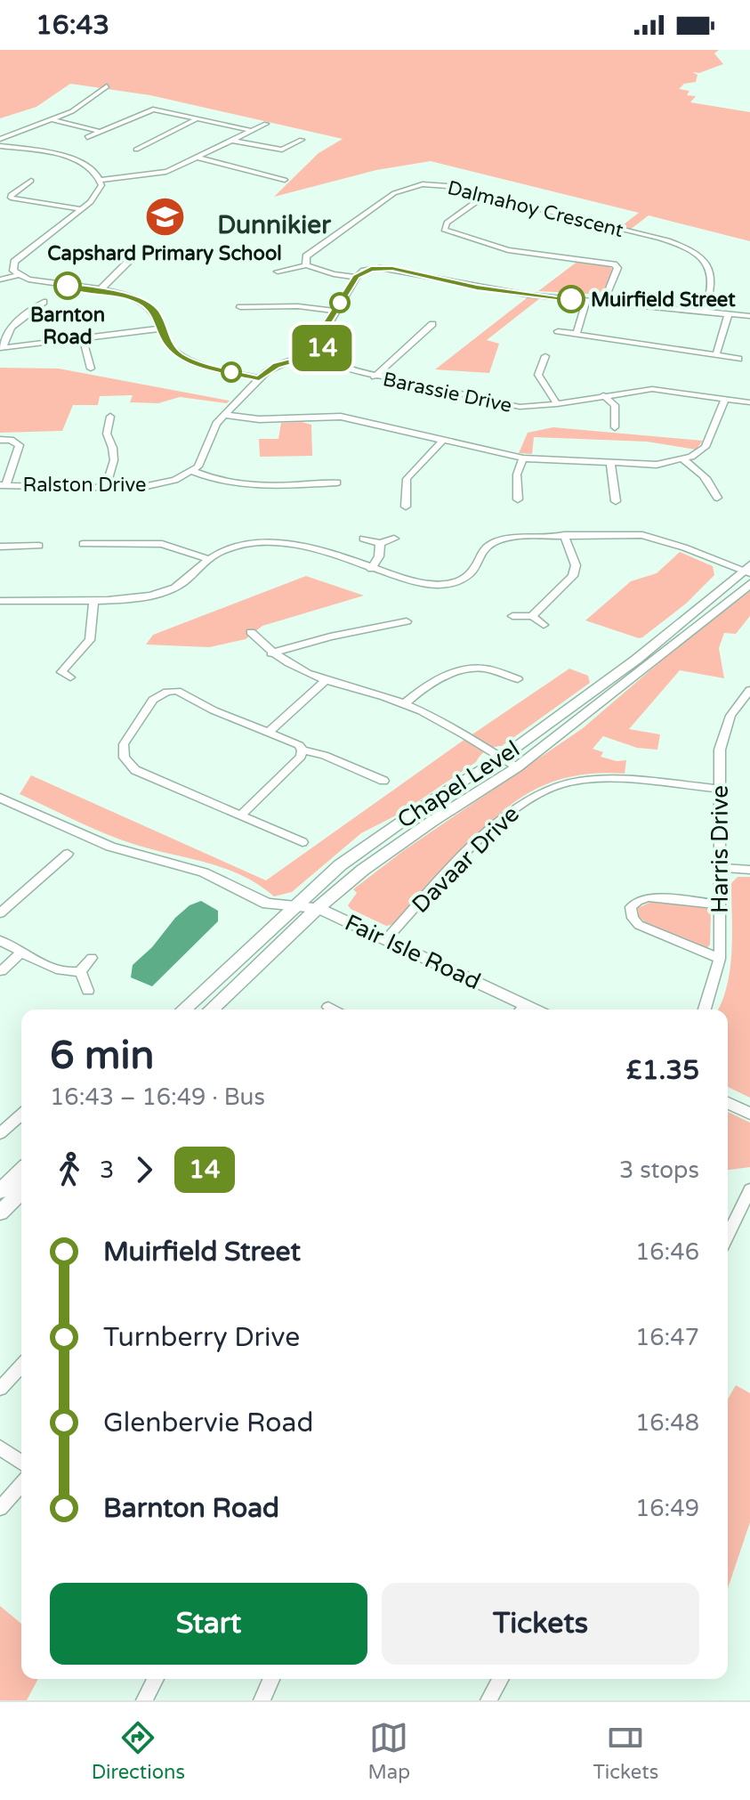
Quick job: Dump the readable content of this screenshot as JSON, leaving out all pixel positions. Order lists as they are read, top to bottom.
{
  "streets": {
    "main road": ["Chapel Level"],
    "street": [
      "Dalmahoy Crescent",
      "Barassie Drive",
      "Ralston Drive",
      "Harris Drive",
      "Davaar Drive",
      "Fair Isle Road"
    ]
  },
  "crossings": [
    ["Chapel Level", "Fair Isle Road"],
    ["Harris Drive", "Davaar Drive"],
    ["Davaar Drive", "Fair Isle Road"]
  ],
  "districts": ["Dunnikier"],
  "places": {
    "school or university": ["Capshard Primary School"],
    "other": ["Barnton Road", "Muirfield Street"]
  },
  "lines": ["bus line 14"],
  "page": {
    "status": "16:43",
    "on_map": "14",
    "heading": ["6 min", "16:43 – 16:49 · Bus", "£1.35"],
    "legs": ["3", "14", "3 stops"],
    "list": [
      {
        "name": "Muirfield Street",
        "value": "16:46"
      },
      {
        "name": "Turnberry Drive",
        "value": "16:47"
      },
      {
        "name": "Glenbervie Road",
        "value": "16:48"
      },
      {
        "name": "Barnton Road",
        "value": "16:49"
      }
    ],
    "buttons": ["Start", "Tickets"],
    "tabs": ["Directions", "Map", "Tickets"]
  }
}
